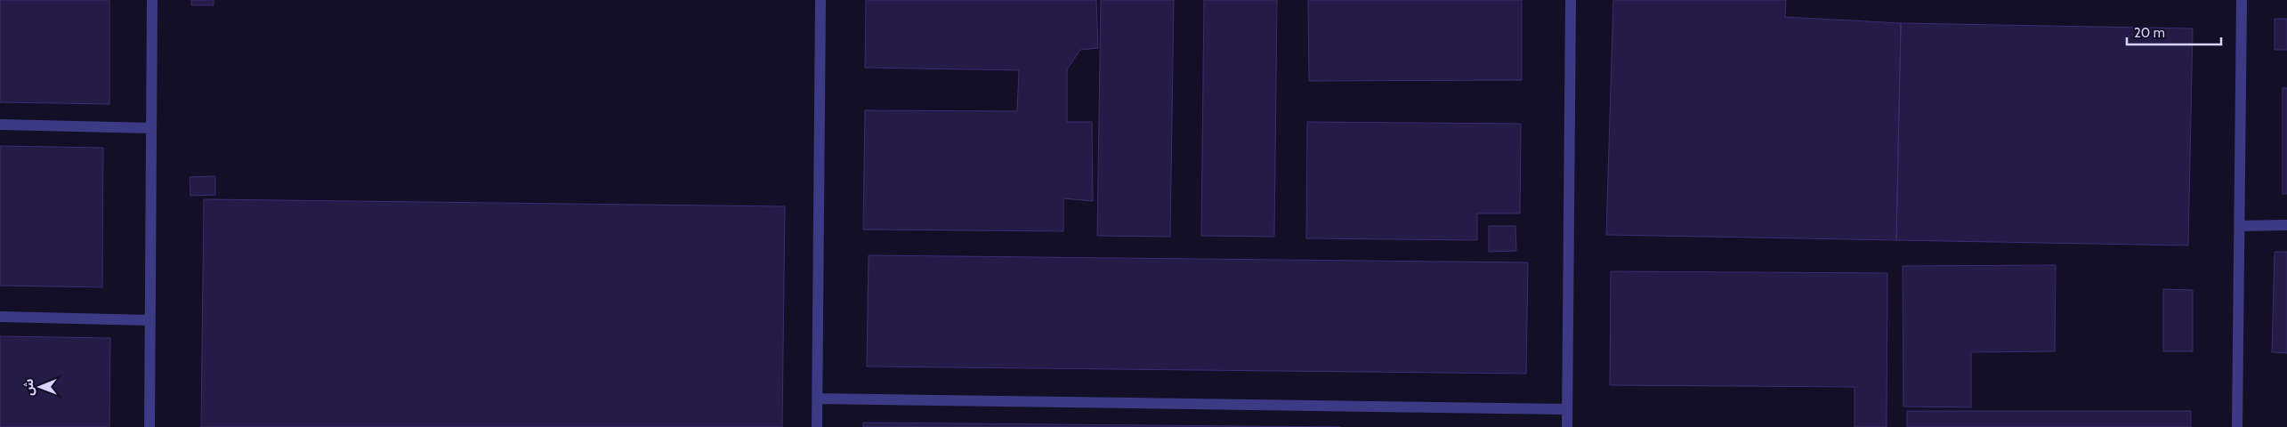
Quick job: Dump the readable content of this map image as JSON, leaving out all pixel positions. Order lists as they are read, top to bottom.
{
  "scale_bar": "20 m",
  "north": "left"
}
